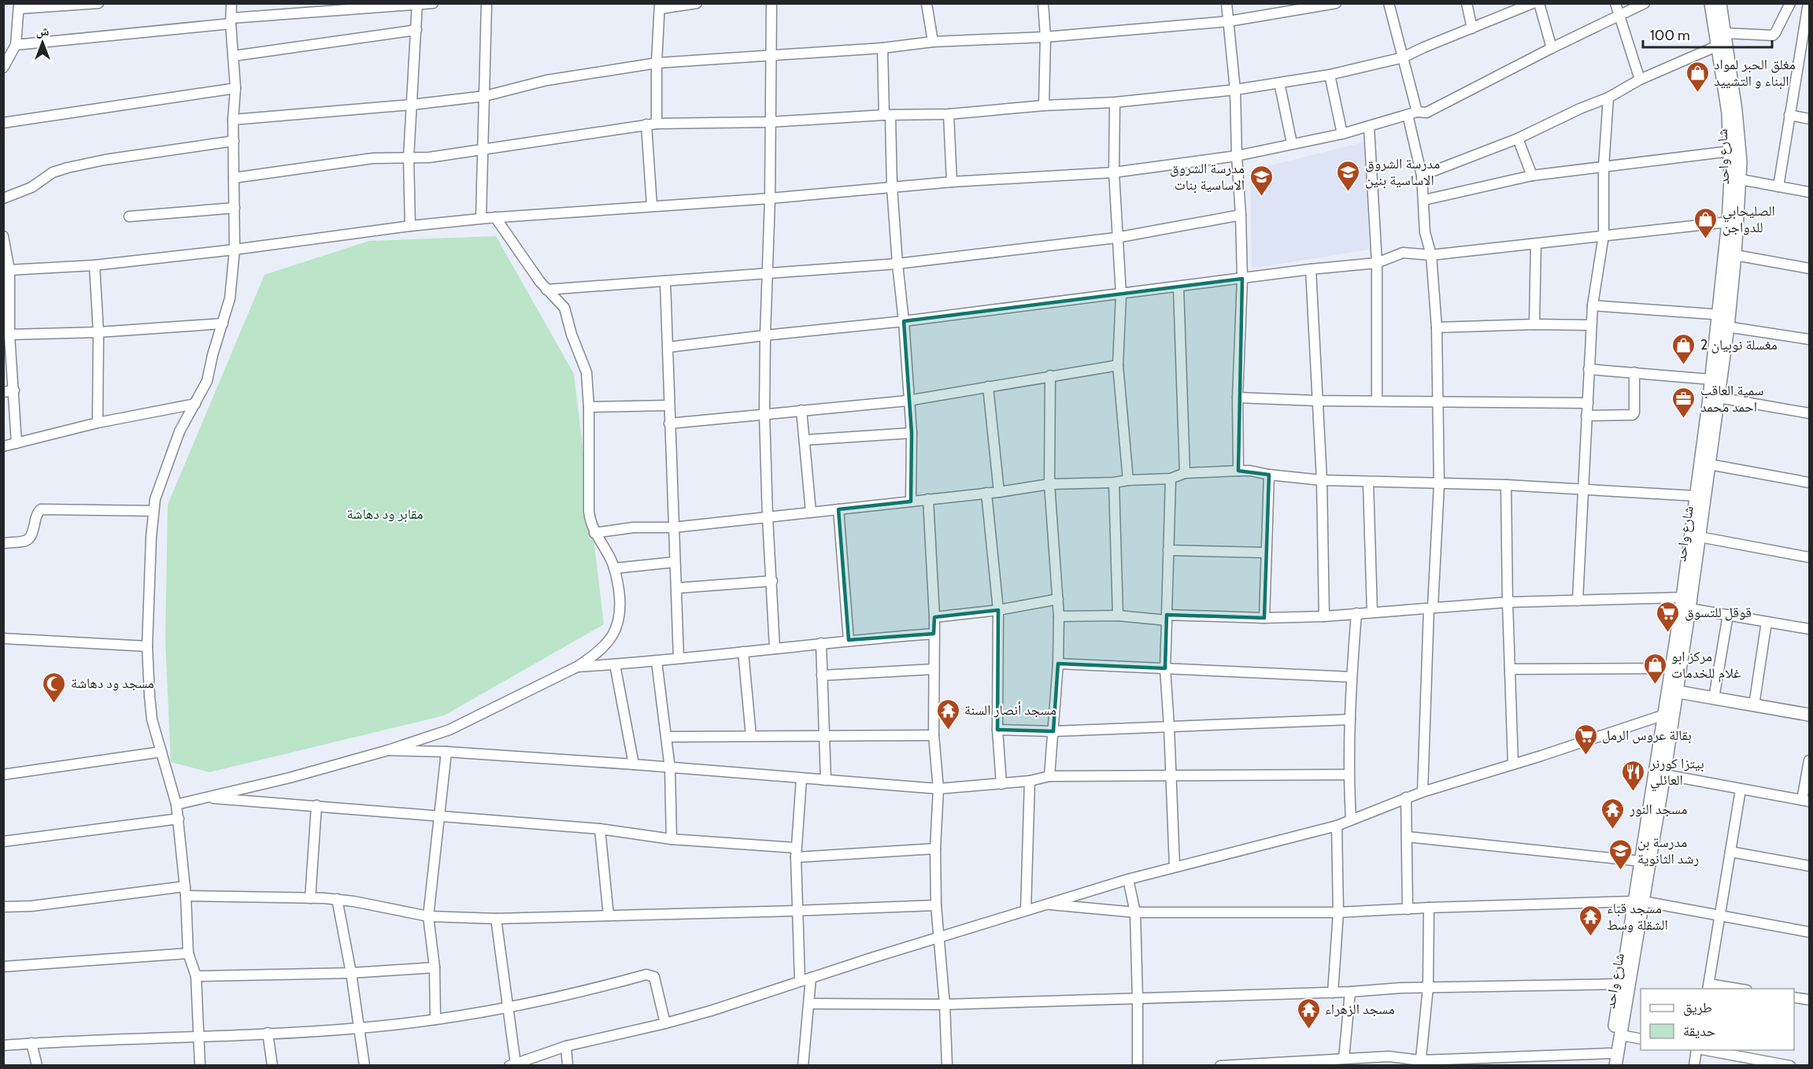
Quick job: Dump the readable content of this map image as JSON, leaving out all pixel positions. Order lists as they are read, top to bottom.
{
  "streets": {
    "street": ["شارع واحد"]
  },
  "parks": ["مقابر ود دهاشة"],
  "places": {
    "shop": [
      "مغلق الحبر لمواد البناء و التشييد",
      "الصليحابي للدواجن",
      "مغسلة نوبيان 2",
      "مركز ابو غلام للخدمات"
    ],
    "school or university": ["مدرسة الشروق الاساسية بنين", "مدرسة الشروق الاساسية بنات", "مدرسة بن رشد الثانوية"],
    "office": ["سمية العاقب احمد محمد"],
    "supermarket": ["قوقل للتسوق", "بقالة عروس الرمل"],
    "mosque": ["مسجد ود دهاشة"],
    "temple": [
      "مسجد أنصار السنة",
      "مسجد النور",
      "مسجد قباء الشقلة وسط",
      "مسجد الزهراء"
    ],
    "restaurant": ["بيتزا كورنر العائلي"]
  },
  "legend": ["طريق", "حديقة"],
  "scale_bar": "100 m",
  "north": "top"
}
